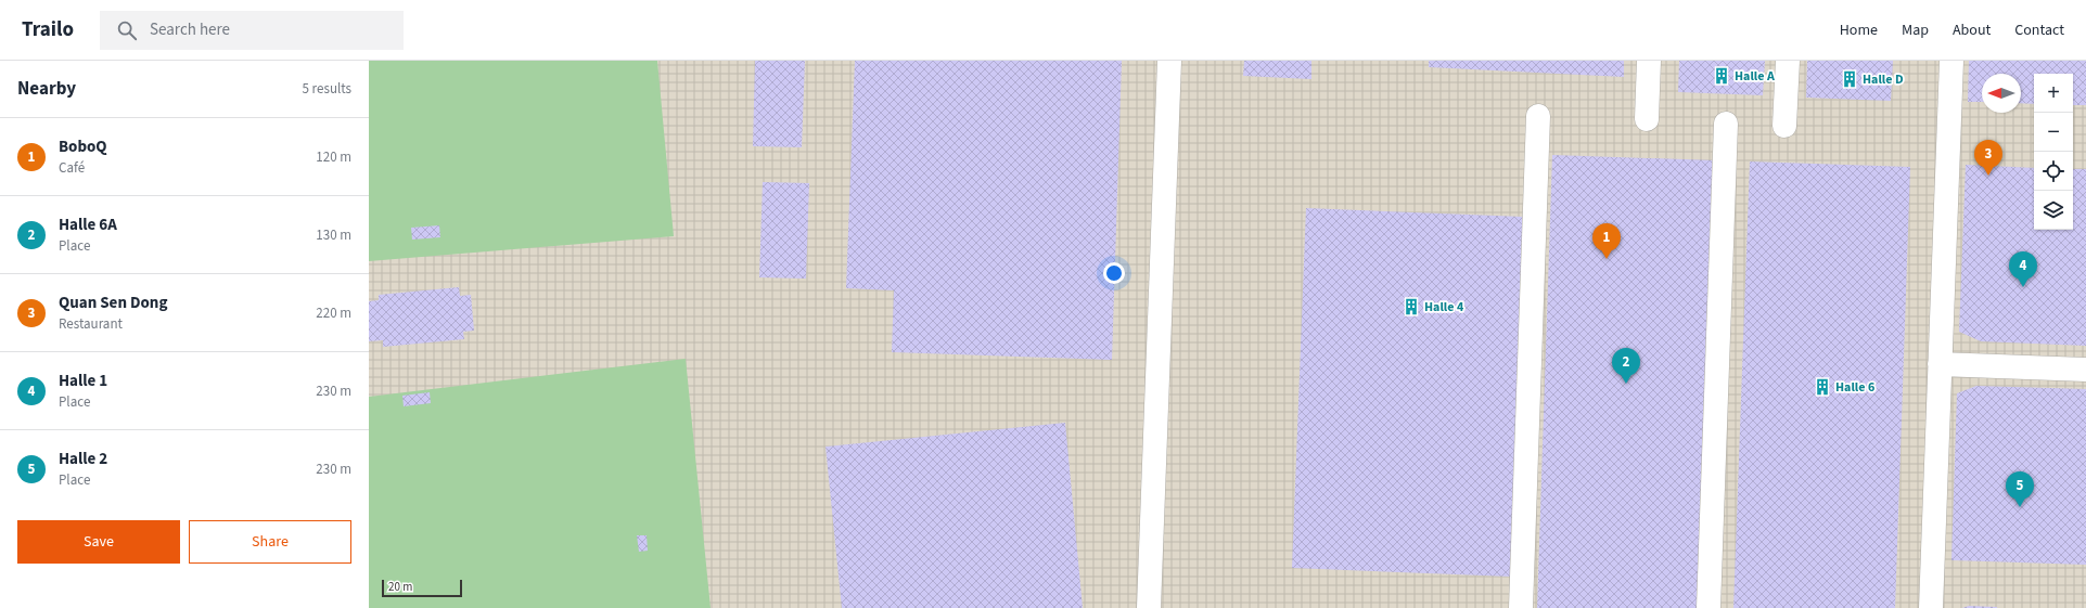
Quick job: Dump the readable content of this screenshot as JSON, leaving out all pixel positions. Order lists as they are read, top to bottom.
{
  "places": {
    "building": [
      "Halle A",
      "Halle D",
      "Halle 4",
      "Halle 6"
    ]
  },
  "scale_bar": "20 m",
  "north": "left",
  "page": {
    "header": "Trailo",
    "search": "Search here",
    "nav": [
      "Home",
      "Map",
      "About",
      "Contact"
    ],
    "heading": ["Nearby", "5 results"],
    "map_buttons": ["+", "−"],
    "list": [
      {
        "mark": "1",
        "name": "BoboQ",
        "note": "Café",
        "value": "120 m"
      },
      {
        "mark": "2",
        "name": "Halle 6A",
        "note": "Place",
        "value": "130 m"
      },
      {
        "mark": "3",
        "name": "Quan Sen Dong",
        "note": "Restaurant",
        "value": "220 m"
      },
      {
        "mark": "4",
        "name": "Halle 1",
        "note": "Place",
        "value": "230 m"
      },
      {
        "mark": "5",
        "name": "Halle 2",
        "note": "Place",
        "value": "230 m"
      }
    ],
    "pins": [
      "3",
      "1",
      "4",
      "2",
      "5"
    ],
    "buttons": ["Save", "Share"],
    "scale": "20 m"
  }
}
